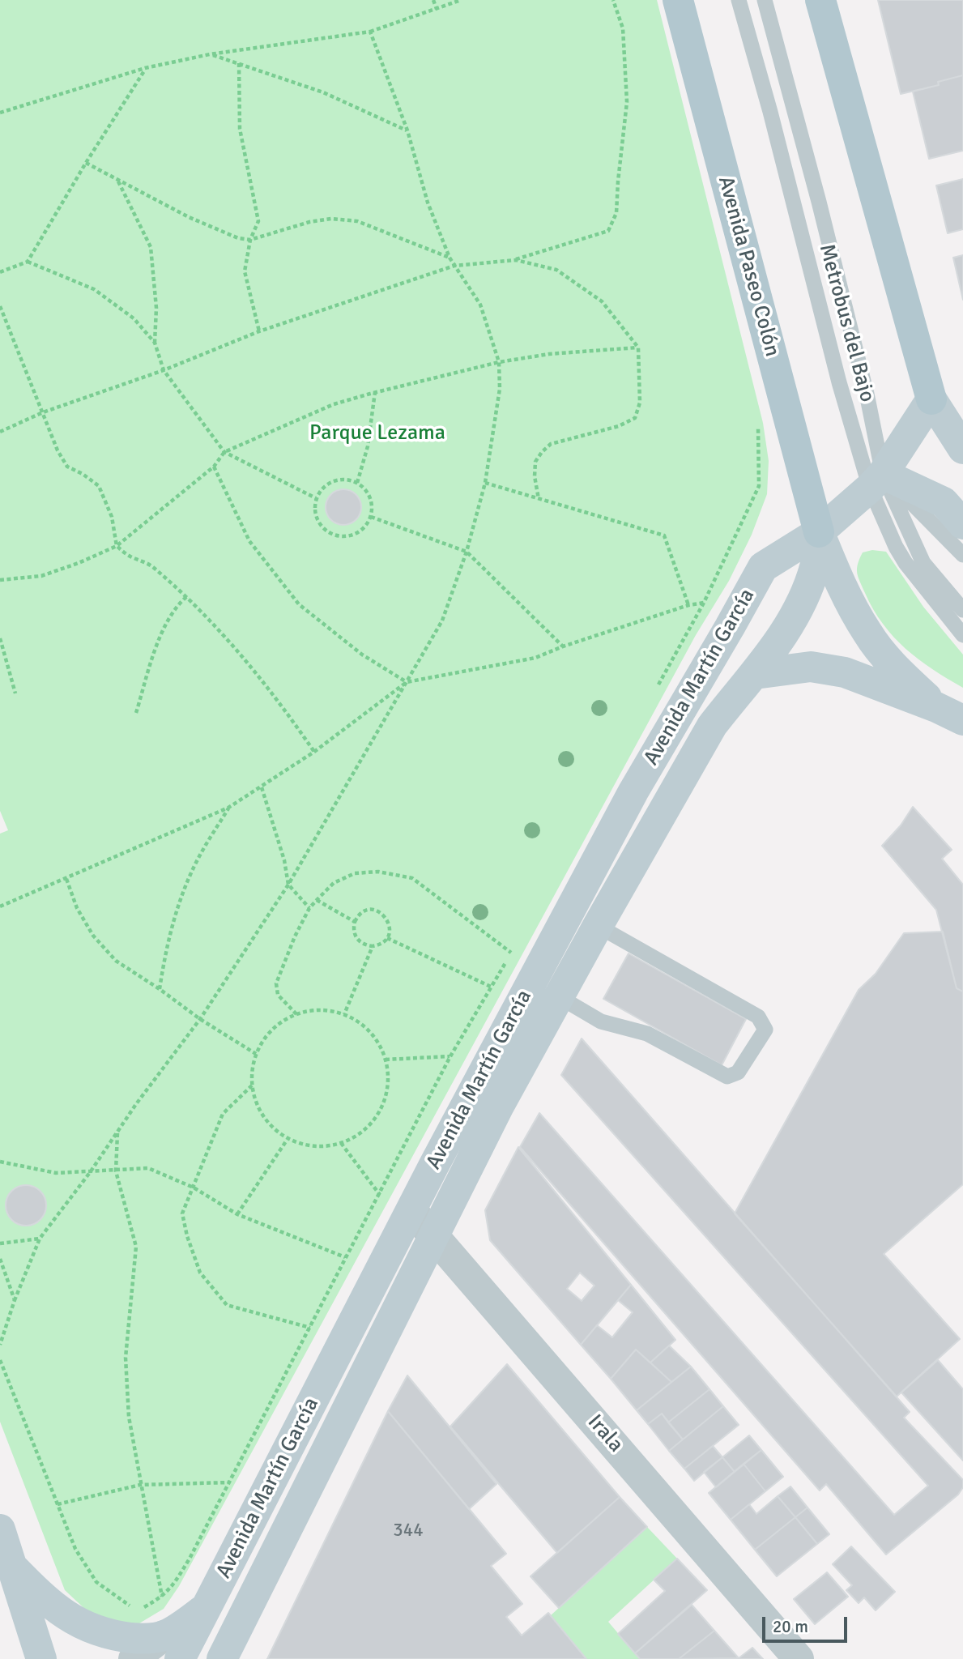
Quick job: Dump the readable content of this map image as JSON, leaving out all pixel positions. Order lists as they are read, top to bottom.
{
  "streets": {
    "main road": ["Avenida Paseo Colón", "Avenida Martín García"],
    "street": ["Irala"],
    "lane": ["Metrobus del Bajo"]
  },
  "crossings": [
    ["Avenida Paseo Colón", "Avenida Martín García"],
    ["Metrobus del Bajo", "Avenida Martín García"],
    ["Avenida Martín García", "Irala"]
  ],
  "parks": ["Parque Lezama"],
  "house_numbers": ["344"],
  "scale_bar": "20 m"
}
